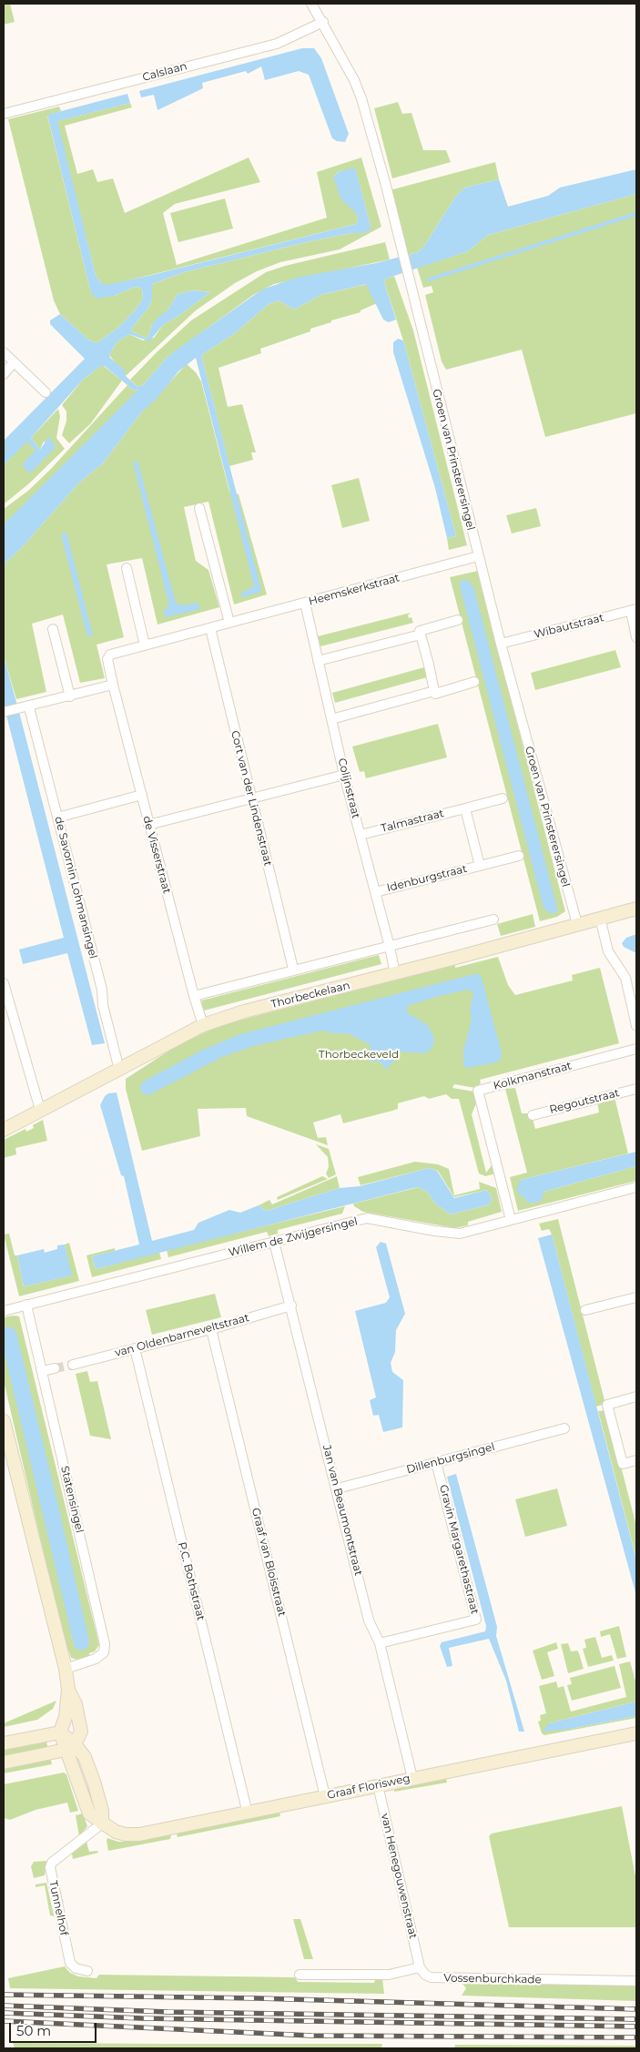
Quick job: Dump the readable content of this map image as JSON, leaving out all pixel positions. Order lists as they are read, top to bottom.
{
  "streets": {
    "main road": ["Thorbeckelaan", "Graaf Florisweg"],
    "street": [
      "Calslaan",
      "Groen van Prinsterersingel",
      "Heemskerkstraat",
      "Wibautstraat",
      "Colijnstraat",
      "Cort van der Lindenstraat",
      "Talmastraat",
      "de Visserstraat",
      "Idenburgstraat",
      "de Savornin Lohmansingel",
      "Kolkmanstraat",
      "Regoutstraat",
      "Willem de Zwijgersingel",
      "van Oldenbarneveltstraat",
      "Dillenburgsingel",
      "Statensingel",
      "Jan van Beaumontstraat",
      "Gravin Margarethastraat",
      "Graaf van Bloisstraat",
      "P.C. Bothstraat",
      "van Henegouwenstraat",
      "Tunnelhof",
      "Vossenburchkade"
    ]
  },
  "crossings": [
    ["Calslaan", "Groen van Prinsterersingel"],
    ["Groen van Prinsterersingel", "Heemskerkstraat"],
    ["Groen van Prinsterersingel", "Wibautstraat"],
    ["Groen van Prinsterersingel", "Thorbeckelaan"],
    ["Heemskerkstraat", "Colijnstraat"],
    ["Heemskerkstraat", "Cort van der Lindenstraat"],
    ["Heemskerkstraat", "de Visserstraat"],
    ["Colijnstraat", "Talmastraat"],
    ["Colijnstraat", "Idenburgstraat"],
    ["Colijnstraat", "Thorbeckelaan"],
    ["Talmastraat", "Idenburgstraat"],
    ["de Visserstraat", "Thorbeckelaan"],
    ["de Savornin Lohmansingel", "Thorbeckelaan"],
    ["Kolkmanstraat", "Willem de Zwijgersingel"],
    ["Willem de Zwijgersingel", "Statensingel"],
    ["Willem de Zwijgersingel", "Jan van Beaumontstraat"],
    ["van Oldenbarneveltstraat", "Jan van Beaumontstraat"],
    ["van Oldenbarneveltstraat", "Graaf van Bloisstraat"],
    ["van Oldenbarneveltstraat", "P.C. Bothstraat"],
    ["Dillenburgsingel", "Jan van Beaumontstraat"],
    ["Dillenburgsingel", "Gravin Margarethastraat"],
    ["Jan van Beaumontstraat", "Gravin Margarethastraat"],
    ["Jan van Beaumontstraat", "Graaf Florisweg"],
    ["Graaf van Bloisstraat", "Graaf Florisweg"],
    ["P.C. Bothstraat", "Graaf Florisweg"],
    ["Graaf Florisweg", "van Henegouwenstraat"],
    ["Graaf Florisweg", "Tunnelhof"],
    ["van Henegouwenstraat", "Vossenburchkade"]
  ],
  "parks": ["Thorbeckeveld"],
  "scale_bar": "50 m"
}
